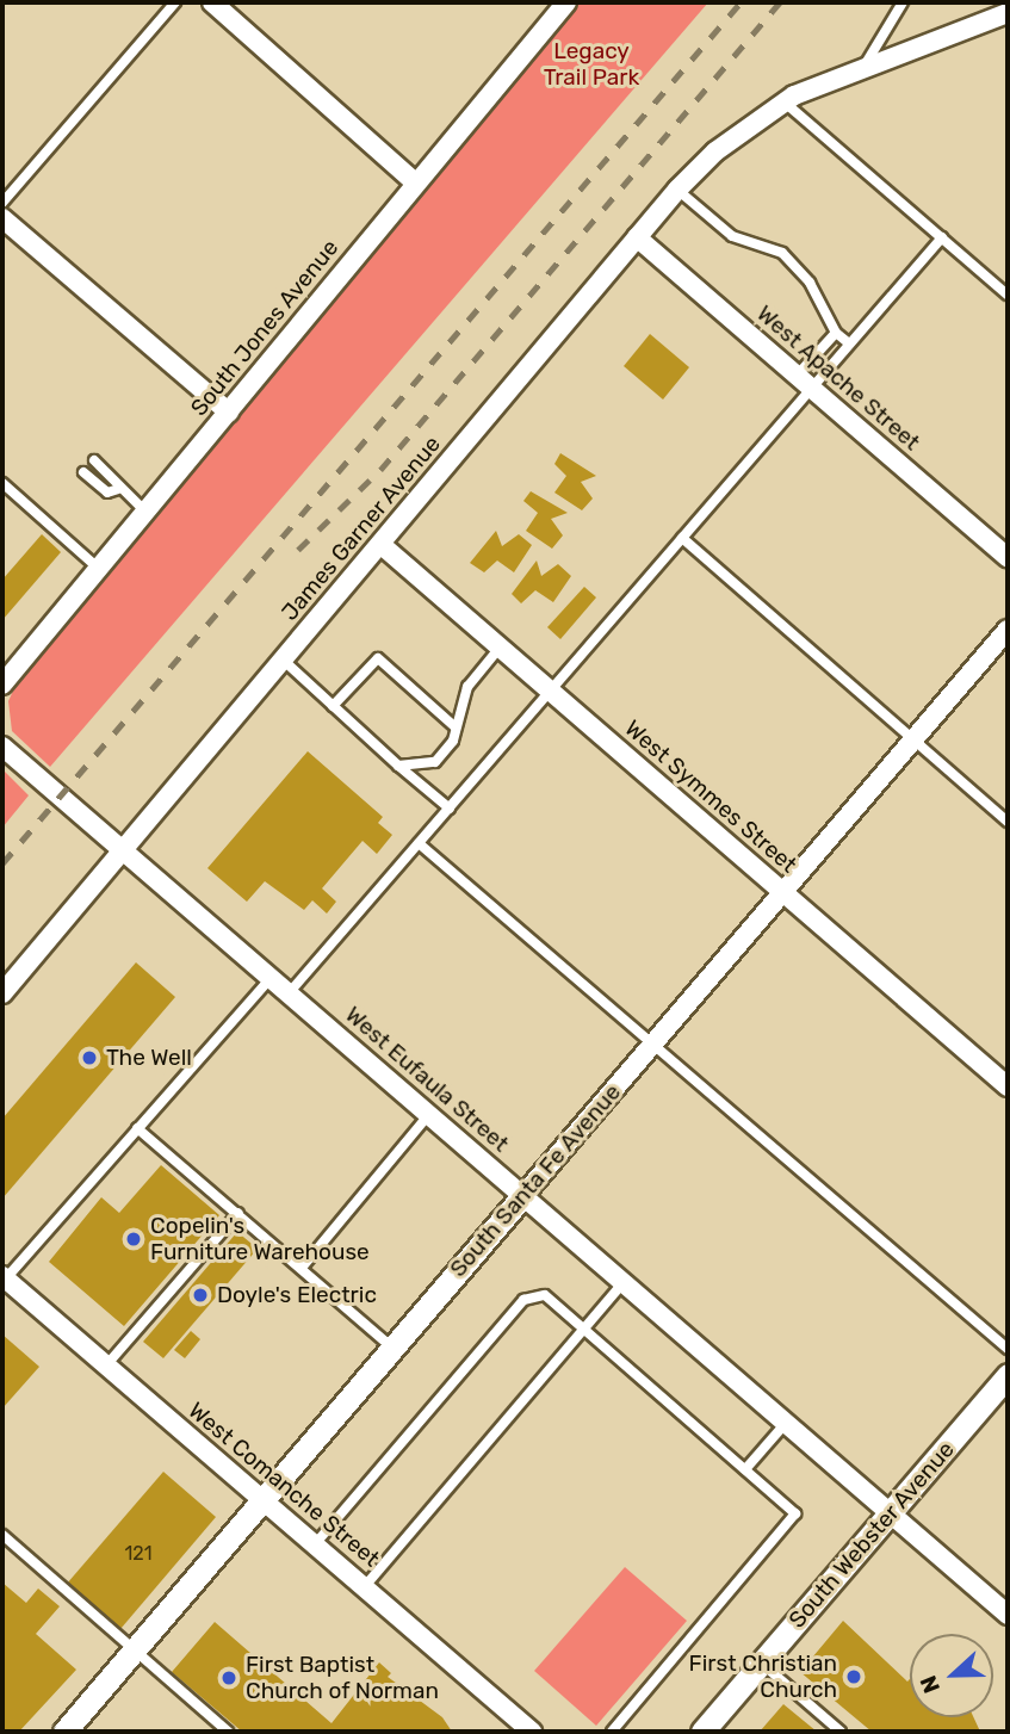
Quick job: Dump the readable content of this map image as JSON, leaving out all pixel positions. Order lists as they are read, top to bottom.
{
  "streets": {
    "street": [
      "South Jones Avenue",
      "West Apache Street",
      "James Garner Avenue",
      "West Symmes Street",
      "West Eufaula Street",
      "South Santa Fe Avenue",
      "West Comanche Street",
      "South Webster Avenue"
    ]
  },
  "crossings": [
    ["West Apache Street", "James Garner Avenue"],
    ["James Garner Avenue", "West Symmes Street"],
    ["James Garner Avenue", "West Eufaula Street"],
    ["West Symmes Street", "South Santa Fe Avenue"],
    ["West Eufaula Street", "South Santa Fe Avenue"],
    ["West Eufaula Street", "South Webster Avenue"],
    ["South Santa Fe Avenue", "West Comanche Street"]
  ],
  "parks": ["Legacy Trail Park"],
  "places": [
    "The Well",
    "Copelin's Furniture Warehouse",
    "Doyle's Electric",
    "First Christian Church",
    "First Baptist Church of Norman"
  ],
  "house_numbers": ["121"],
  "north": "left"
}
